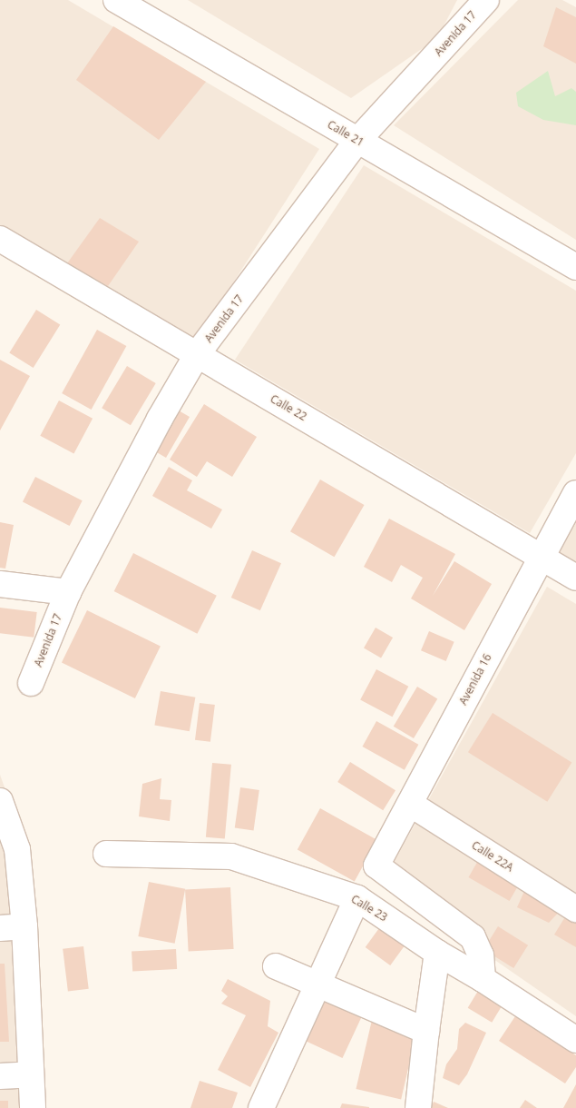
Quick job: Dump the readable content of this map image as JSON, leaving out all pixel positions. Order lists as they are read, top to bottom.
{
  "streets": {
    "street": [
      "Avenida 17",
      "Calle 21",
      "Calle 22",
      "Avenida 16",
      "Calle 22A",
      "Calle 23"
    ]
  },
  "crossings": [
    ["Avenida 17", "Calle 21"],
    ["Avenida 17", "Calle 22"],
    ["Calle 22", "Avenida 16"],
    ["Avenida 16", "Calle 22A"],
    ["Avenida 16", "Calle 23"]
  ]
}
